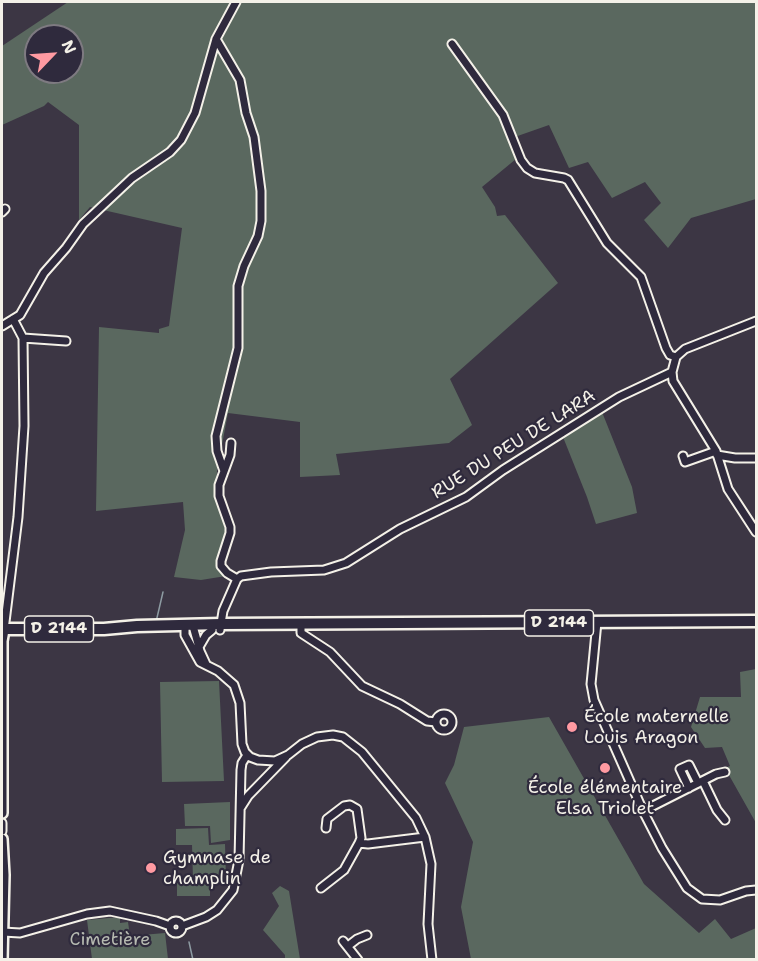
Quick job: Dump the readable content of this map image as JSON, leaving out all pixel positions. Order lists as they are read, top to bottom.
{
  "streets": {
    "main road": ["D 2144"],
    "street": ["RUE DU PEU DE LARA"]
  },
  "parks": ["Cimetière"],
  "places": ["École maternelle Louis Aragon", "École élémentaire Elsa Triolet", "Gymnase de champlin"],
  "north": "top right"
}
